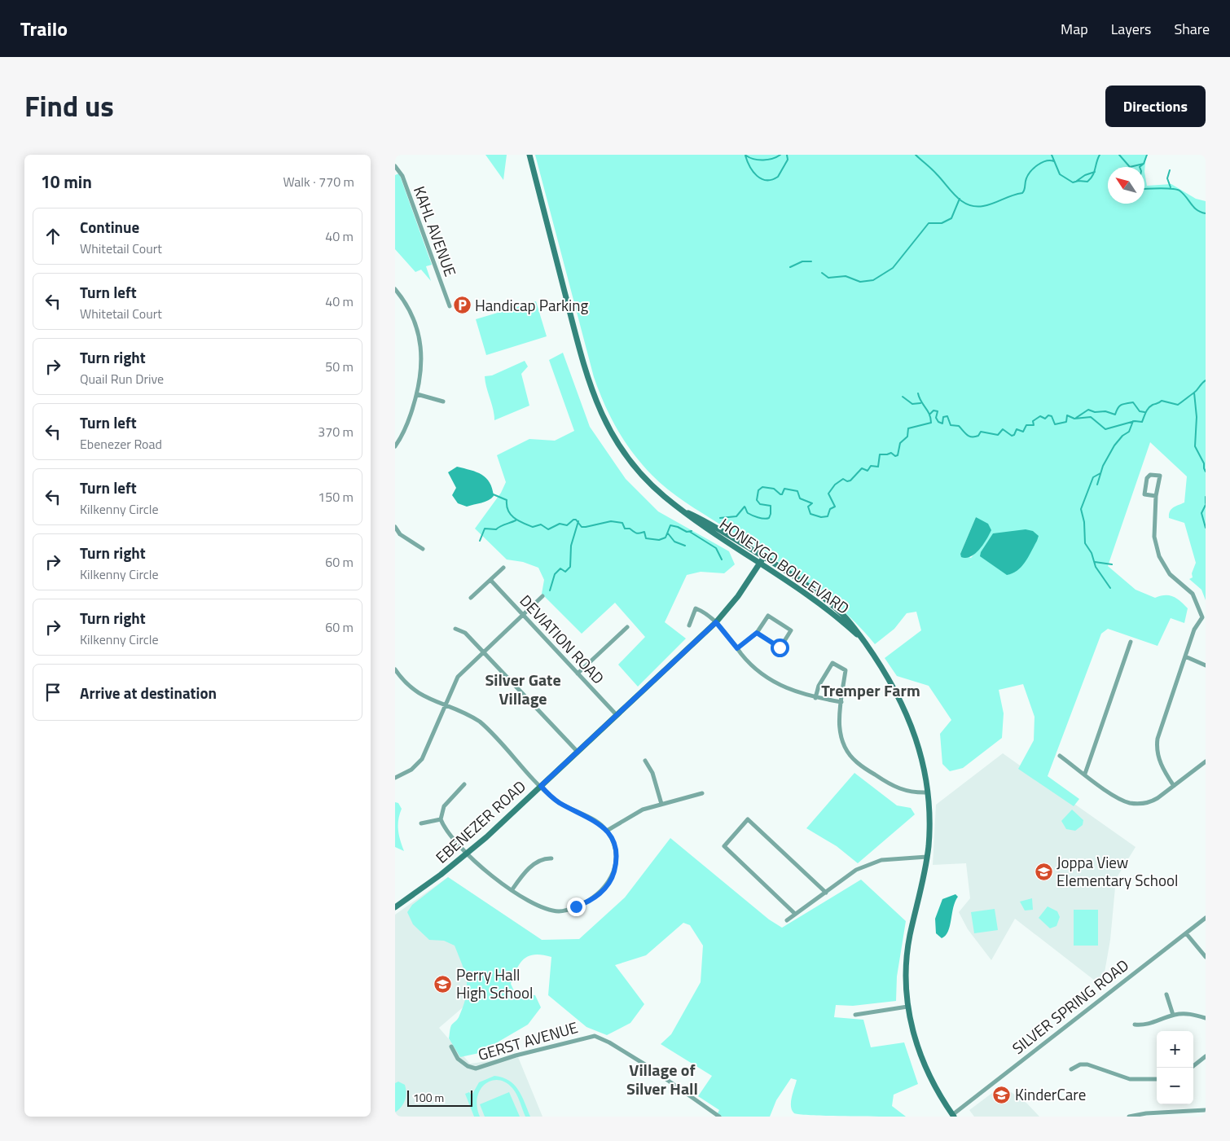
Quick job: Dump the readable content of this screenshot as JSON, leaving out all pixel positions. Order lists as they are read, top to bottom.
{
  "streets": {
    "main road": ["HONEYGO BOULEVARD", "EBENEZER ROAD"],
    "street": [
      "KAHL AVENUE",
      "DEVIATION ROAD",
      "SILVER SPRING ROAD",
      "GERST AVENUE"
    ]
  },
  "crossings": [
    ["HONEYGO BOULEVARD", "EBENEZER ROAD"],
    ["HONEYGO BOULEVARD", "SILVER SPRING ROAD"],
    ["DEVIATION ROAD", "EBENEZER ROAD"]
  ],
  "districts": ["Silver Gate Village", "Tremper Farm", "Village of Silver Hall"],
  "places": {
    "parking": ["Handicap Parking"],
    "school or university": ["Joppa View Elementary School", "Perry Hall High School", "KinderCare"]
  },
  "scale_bar": "100 m",
  "north": "top left",
  "page": {
    "header": "Trailo",
    "nav": ["Map", "Layers", "Share"],
    "title": "Find us",
    "buttons": "Directions",
    "heading": ["10 min", "Walk · 770 m"],
    "list": [
      ["Continue", "Whitetail Court", "40 m"],
      ["Turn left", "Whitetail Court", "40 m"],
      ["Turn right", "Quail Run Drive", "50 m"],
      ["Turn left", "Ebenezer Road", "370 m"],
      ["Turn left", "Kilkenny Circle", "150 m"],
      ["Turn right", "Kilkenny Circle", "60 m"],
      ["Turn right", "Kilkenny Circle", "60 m"],
      "Arrive at destination"
    ],
    "map_buttons": ["+", "−"],
    "scale": "100 m"
  }
}
